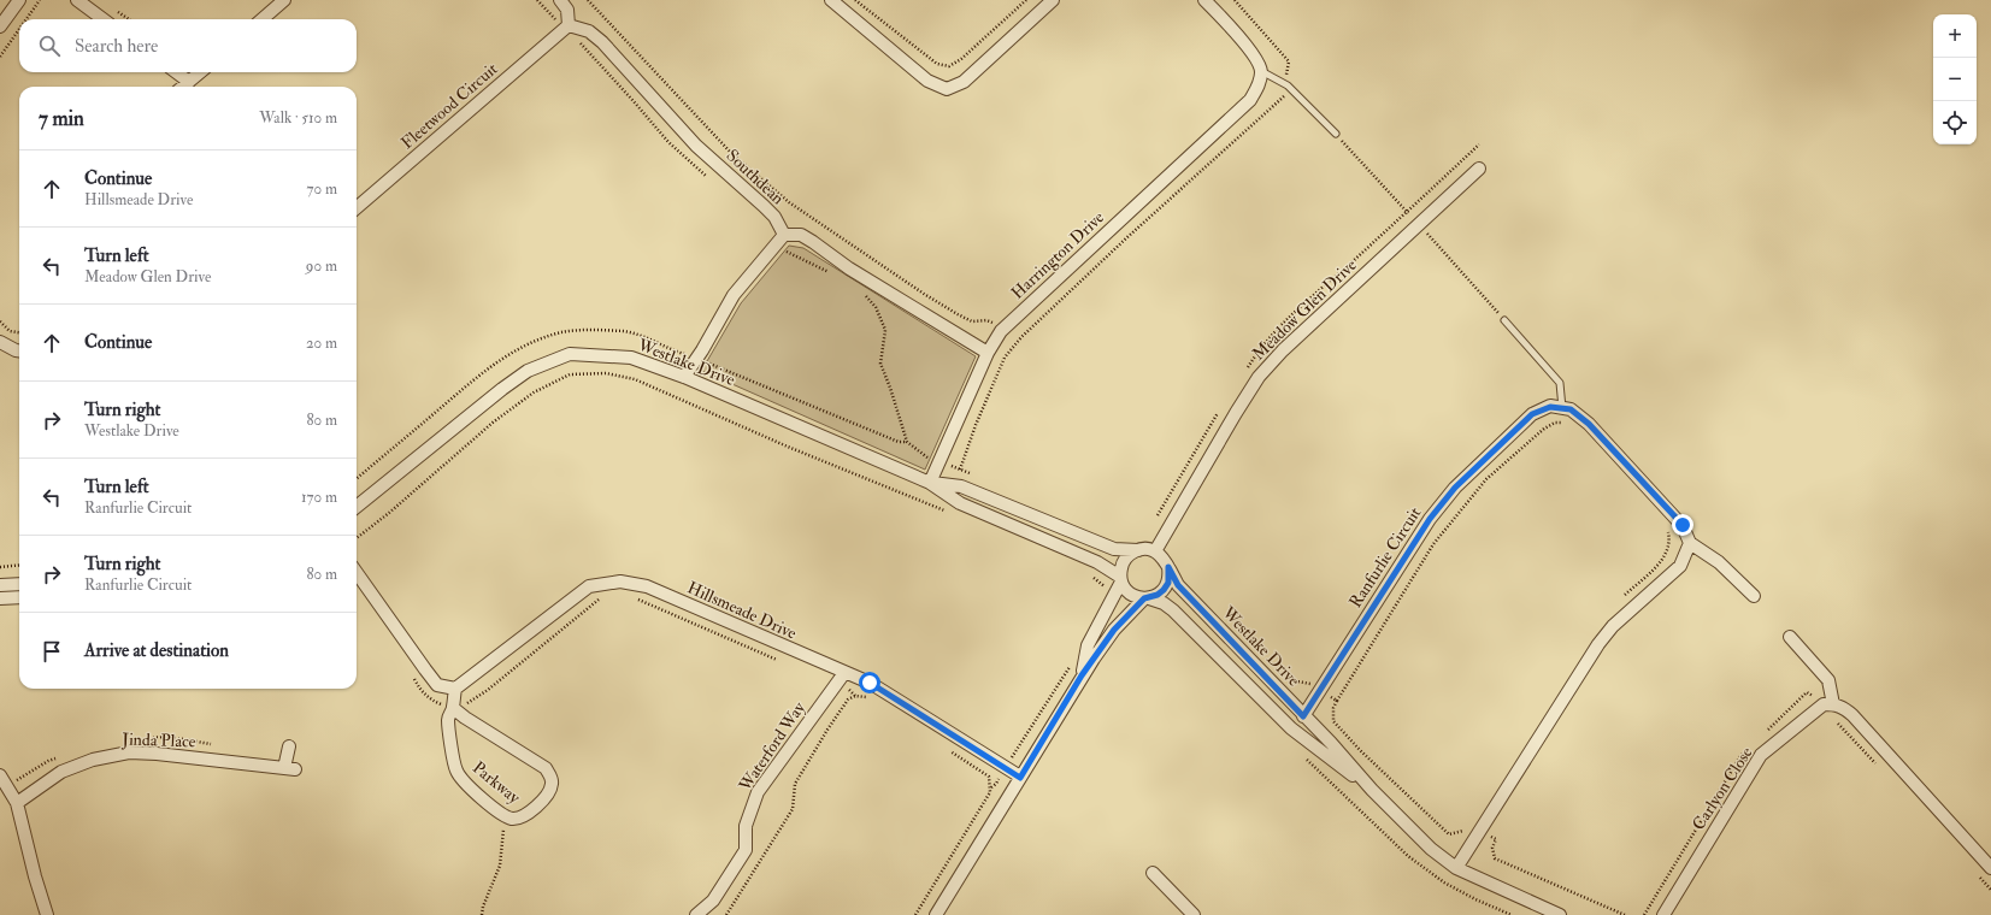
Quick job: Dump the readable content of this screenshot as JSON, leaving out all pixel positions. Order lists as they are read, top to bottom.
{
  "streets": {
    "street": [
      "Fleetwood Circuit",
      "Southdean",
      "Harrington Drive",
      "Meadow Glen Drive",
      "Westlake Drive",
      "Ranfurlie Circuit",
      "Hillsmeade Drive",
      "Jinda Place",
      "Waterford Way",
      "Parkway",
      "Carlyon Close"
    ]
  },
  "crossings": [
    ["Fleetwood Circuit", "Southdean"],
    ["Harrington Drive", "Westlake Drive"],
    ["Meadow Glen Drive", "Westlake Drive"],
    ["Westlake Drive", "Ranfurlie Circuit"],
    ["Hillsmeade Drive", "Waterford Way"]
  ],
  "page": {
    "map_buttons": ["+", "−"],
    "search": "Search here",
    "heading": ["7 min", "Walk · 510 m"],
    "list": [
      ["Continue", "Hillsmeade Drive", "70 m"],
      ["Turn left", "Meadow Glen Drive", "90 m"],
      ["Continue", "20 m"],
      ["Turn right", "Westlake Drive", "80 m"],
      ["Turn left", "Ranfurlie Circuit", "170 m"],
      ["Turn right", "Ranfurlie Circuit", "80 m"],
      "Arrive at destination"
    ]
  }
}
